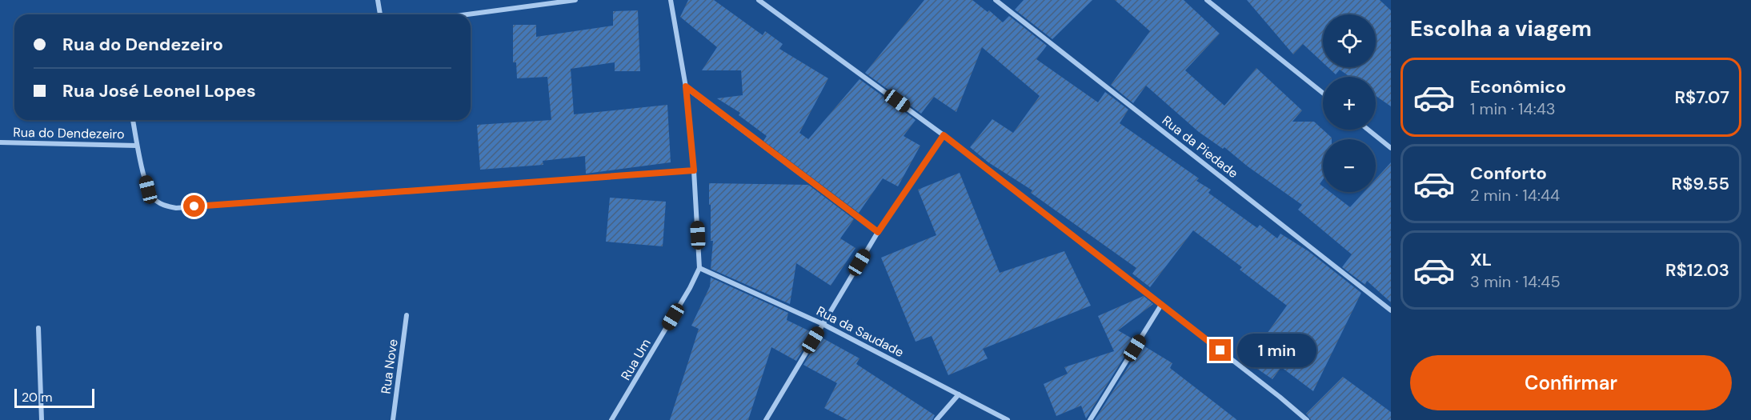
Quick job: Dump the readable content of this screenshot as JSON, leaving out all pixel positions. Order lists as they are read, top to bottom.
{
  "streets": {
    "street": [
      "Rua do Dendezeiro",
      "Rua da Piedade",
      "Rua da Saudade",
      "Rua Um",
      "Rua Nove"
    ]
  },
  "crossings": [
    ["Rua da Saudade", "Rua Um"]
  ],
  "scale_bar": "20 m",
  "page": {
    "heading": "Escolha a viagem",
    "map_buttons": ["+", "−"],
    "banner": ["Rua do Dendezeiro", "Rua José Leonel Lopes"],
    "list": [
      {
        "name": "Econômico",
        "note": "1 min · 14:43",
        "value": "R$7.07"
      },
      {
        "name": "Conforto",
        "note": "2 min · 14:44",
        "value": "R$9.55"
      },
      {
        "name": "XL",
        "note": "3 min · 14:45",
        "value": "R$12.03"
      }
    ],
    "bubble": "1 min",
    "buttons": "Confirmar",
    "scale": "20 m"
  }
}
